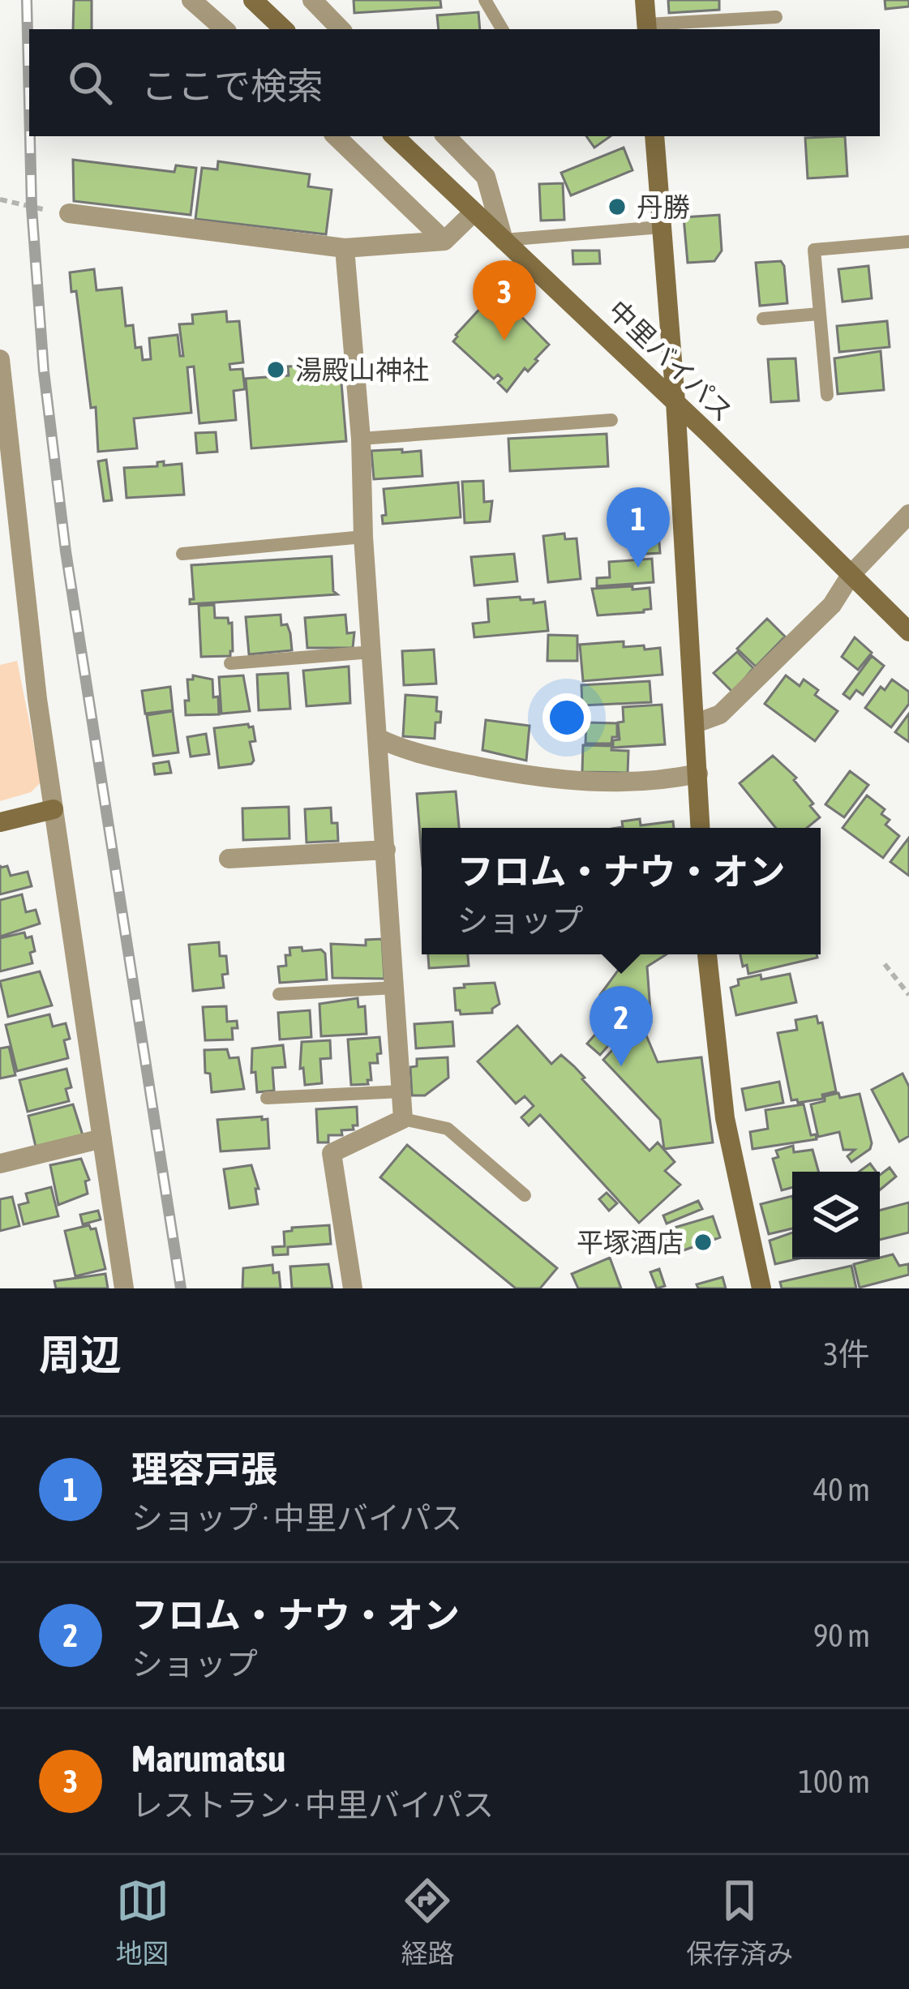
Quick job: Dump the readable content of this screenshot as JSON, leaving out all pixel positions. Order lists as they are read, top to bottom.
{
  "streets": {
    "street": ["中里バイパス"]
  },
  "places": ["丹勝", "湯殿山神社", "平塚酒店"],
  "page": {
    "search": "ここで検索",
    "pins": ["3", "1", "2"],
    "popup": ["フロム・ナウ・オン", "ショップ"],
    "heading": ["周辺", "3件"],
    "list": [
      {
        "mark": "1",
        "name": "理容戸張",
        "note": "ショップ · 中里バイパス",
        "value": "40 m"
      },
      {
        "mark": "2",
        "name": "フロム・ナウ・オン",
        "note": "ショップ",
        "value": "90 m"
      },
      {
        "mark": "3",
        "name": "Marumatsu",
        "note": "レストラン · 中里バイパス",
        "value": "100 m"
      }
    ],
    "nav": ["地図", "経路", "保存済み"]
  }
}
